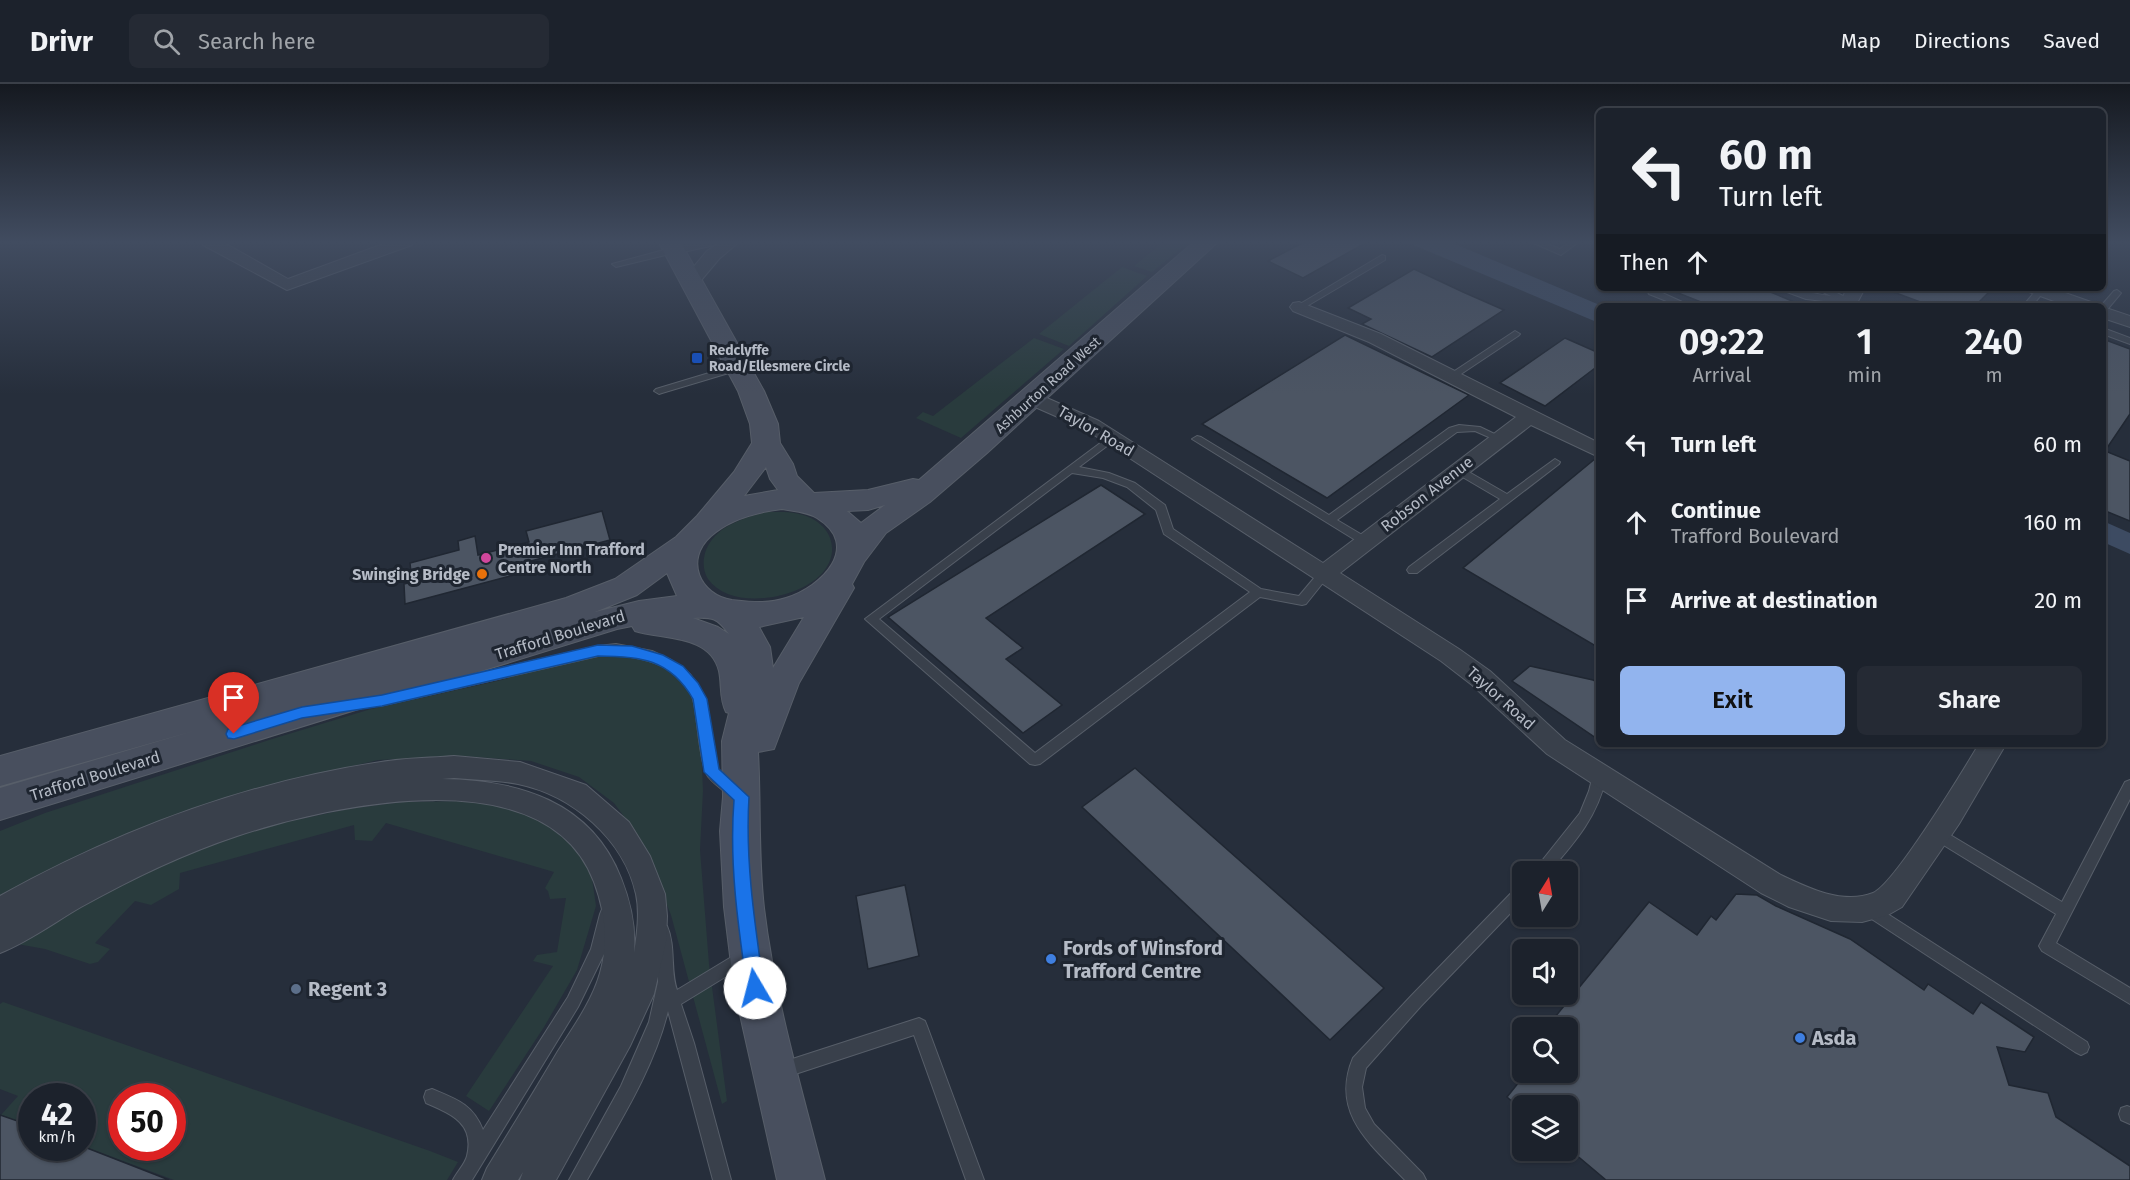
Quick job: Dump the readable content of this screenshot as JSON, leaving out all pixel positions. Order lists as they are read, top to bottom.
{
  "streets": {
    "main road": ["Ashburton Road West", "Trafford Boulevard"],
    "street": ["Taylor Road", "Robson Avenue"]
  },
  "crossings": [
    ["Ashburton Road West", "Taylor Road"],
    ["Ashburton Road West", "Trafford Boulevard"],
    ["Taylor Road", "Robson Avenue"]
  ],
  "places": {
    "transit": ["Redclyffe Road/Ellesmere Circle"],
    "other": [
      "Premier Inn Trafford Centre North",
      "Swinging Bridge",
      "Fords of Winsford Trafford Centre",
      "Regent 3",
      "Asda"
    ]
  },
  "north": "top",
  "page": {
    "header": "Drivr",
    "search": "Search here",
    "nav": ["Map", "Directions", "Saved"],
    "turn": ["60 m", "Turn left"],
    "then": "Then",
    "eta": [
      "09:22",
      "Arrival",
      "1",
      "min",
      "240",
      "m"
    ],
    "list": [
      {
        "name": "Turn left",
        "value": "60 m"
      },
      {
        "name": "Continue",
        "note": "Trafford Boulevard",
        "value": "160 m"
      },
      {
        "name": "Arrive at destination",
        "value": "20 m"
      }
    ],
    "buttons": ["Exit", "Share"],
    "speed": "42 km/h",
    "limit": "50"
  }
}
